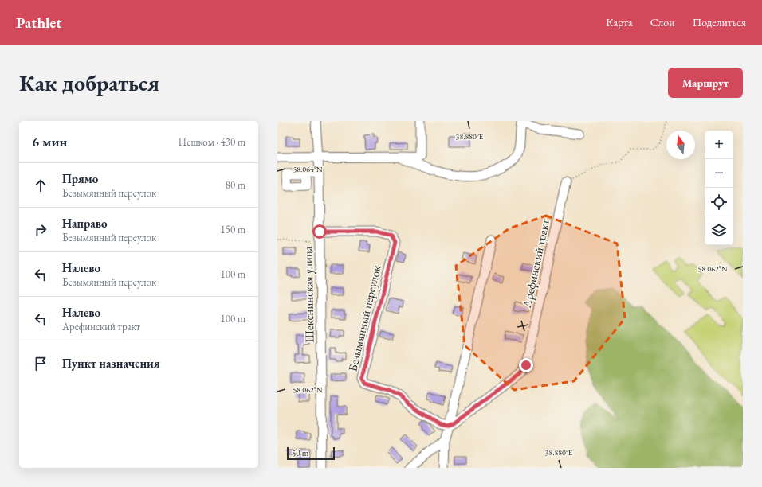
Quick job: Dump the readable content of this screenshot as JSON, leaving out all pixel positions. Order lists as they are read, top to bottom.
{
  "streets": {
    "street": ["Арефинский тракт", "Шекснинская улица", "Безымянный переулок"]
  },
  "crossings": [
    ["Арефинский тракт", "Безымянный переулок"],
    ["Шекснинская улица", "Безымянный переулок"]
  ],
  "scale_bar": "50 m",
  "north": "top",
  "page": {
    "header": "Pathlet",
    "nav": ["Карта", "Слои", "Поделиться"],
    "buttons": "Маршрут",
    "title": "Как добраться",
    "heading": ["6 мин", "Пешком · 430 m"],
    "map_buttons": ["+", "−"],
    "list": [
      ["Прямо", "Безымянный переулок", "80 m"],
      ["Направо", "Безымянный переулок", "150 m"],
      ["Налево", "Безымянный переулок", "100 m"],
      ["Налево", "Арефинский тракт", "100 m"],
      "Пункт назначения"
    ],
    "scale": "50 m"
  },
  "coordinates": ["38.880°E", "58.064°N", "58.062°N"]
}
